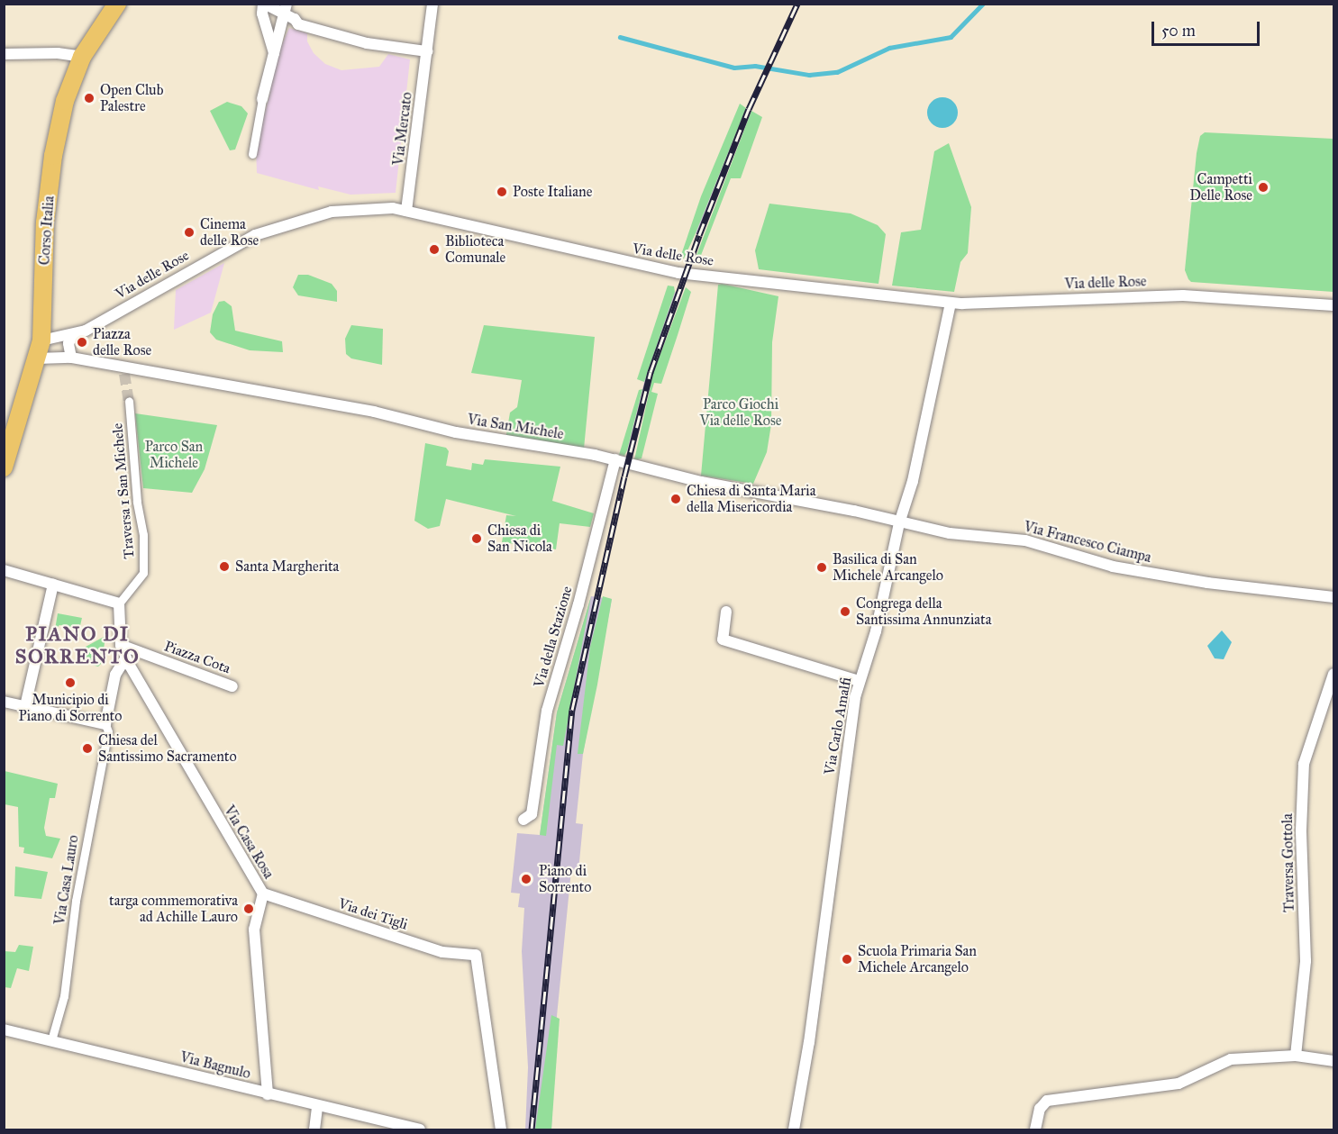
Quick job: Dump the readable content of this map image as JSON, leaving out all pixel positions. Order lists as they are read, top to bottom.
{
  "streets": {
    "main road": ["Corso Italia"],
    "street": [
      "Via Mercato",
      "Via delle Rose",
      "Via San Michele",
      "Traversa 1 San Michele",
      "Via Francesco Ciampa",
      "Via della Stazione",
      "Piazza Cota",
      "Via Carlo Amalfi",
      "Via Casa Rosa",
      "Traversa Gottola",
      "Via Casa Lauro",
      "Via dei Tigli",
      "Via Bagnulo"
    ]
  },
  "crossings": [
    ["Via Mercato", "Via delle Rose"],
    ["Corso Italia", "Via delle Rose"],
    ["Via delle Rose", "Via Carlo Amalfi"],
    ["Via San Michele", "Via Francesco Ciampa"],
    ["Via San Michele", "Via della Stazione"],
    ["Via San Michele", "Via Carlo Amalfi"],
    ["Via Francesco Ciampa", "Via Carlo Amalfi"],
    ["Via Casa Rosa", "Via dei Tigli"],
    ["Via Casa Rosa", "Via Bagnulo"],
    ["Via Casa Lauro", "Via Bagnulo"]
  ],
  "districts": ["PIANO DI SORRENTO"],
  "parks": ["Parco Giochi Via delle Rose", "Parco San Michele"],
  "places": [
    "Open Club Palestre",
    "Campetti Delle Rose",
    "Poste Italiane",
    "Cinema delle Rose",
    "Biblioteca Comunale",
    "Piazza delle Rose",
    "Chiesa di Santa Maria della Misericordia",
    "Chiesa di San Nicola",
    "Santa Margherita",
    "Basilica di San Michele Arcangelo",
    "Congrega della Santissima Annunziata",
    "Municipio di Piano di Sorrento",
    "Chiesa del Santissimo Sacramento",
    "Piano di Sorrento",
    "targa commemorativa ad Achille Lauro",
    "Scuola Primaria San Michele Arcangelo"
  ],
  "scale_bar": "50 m"
}
